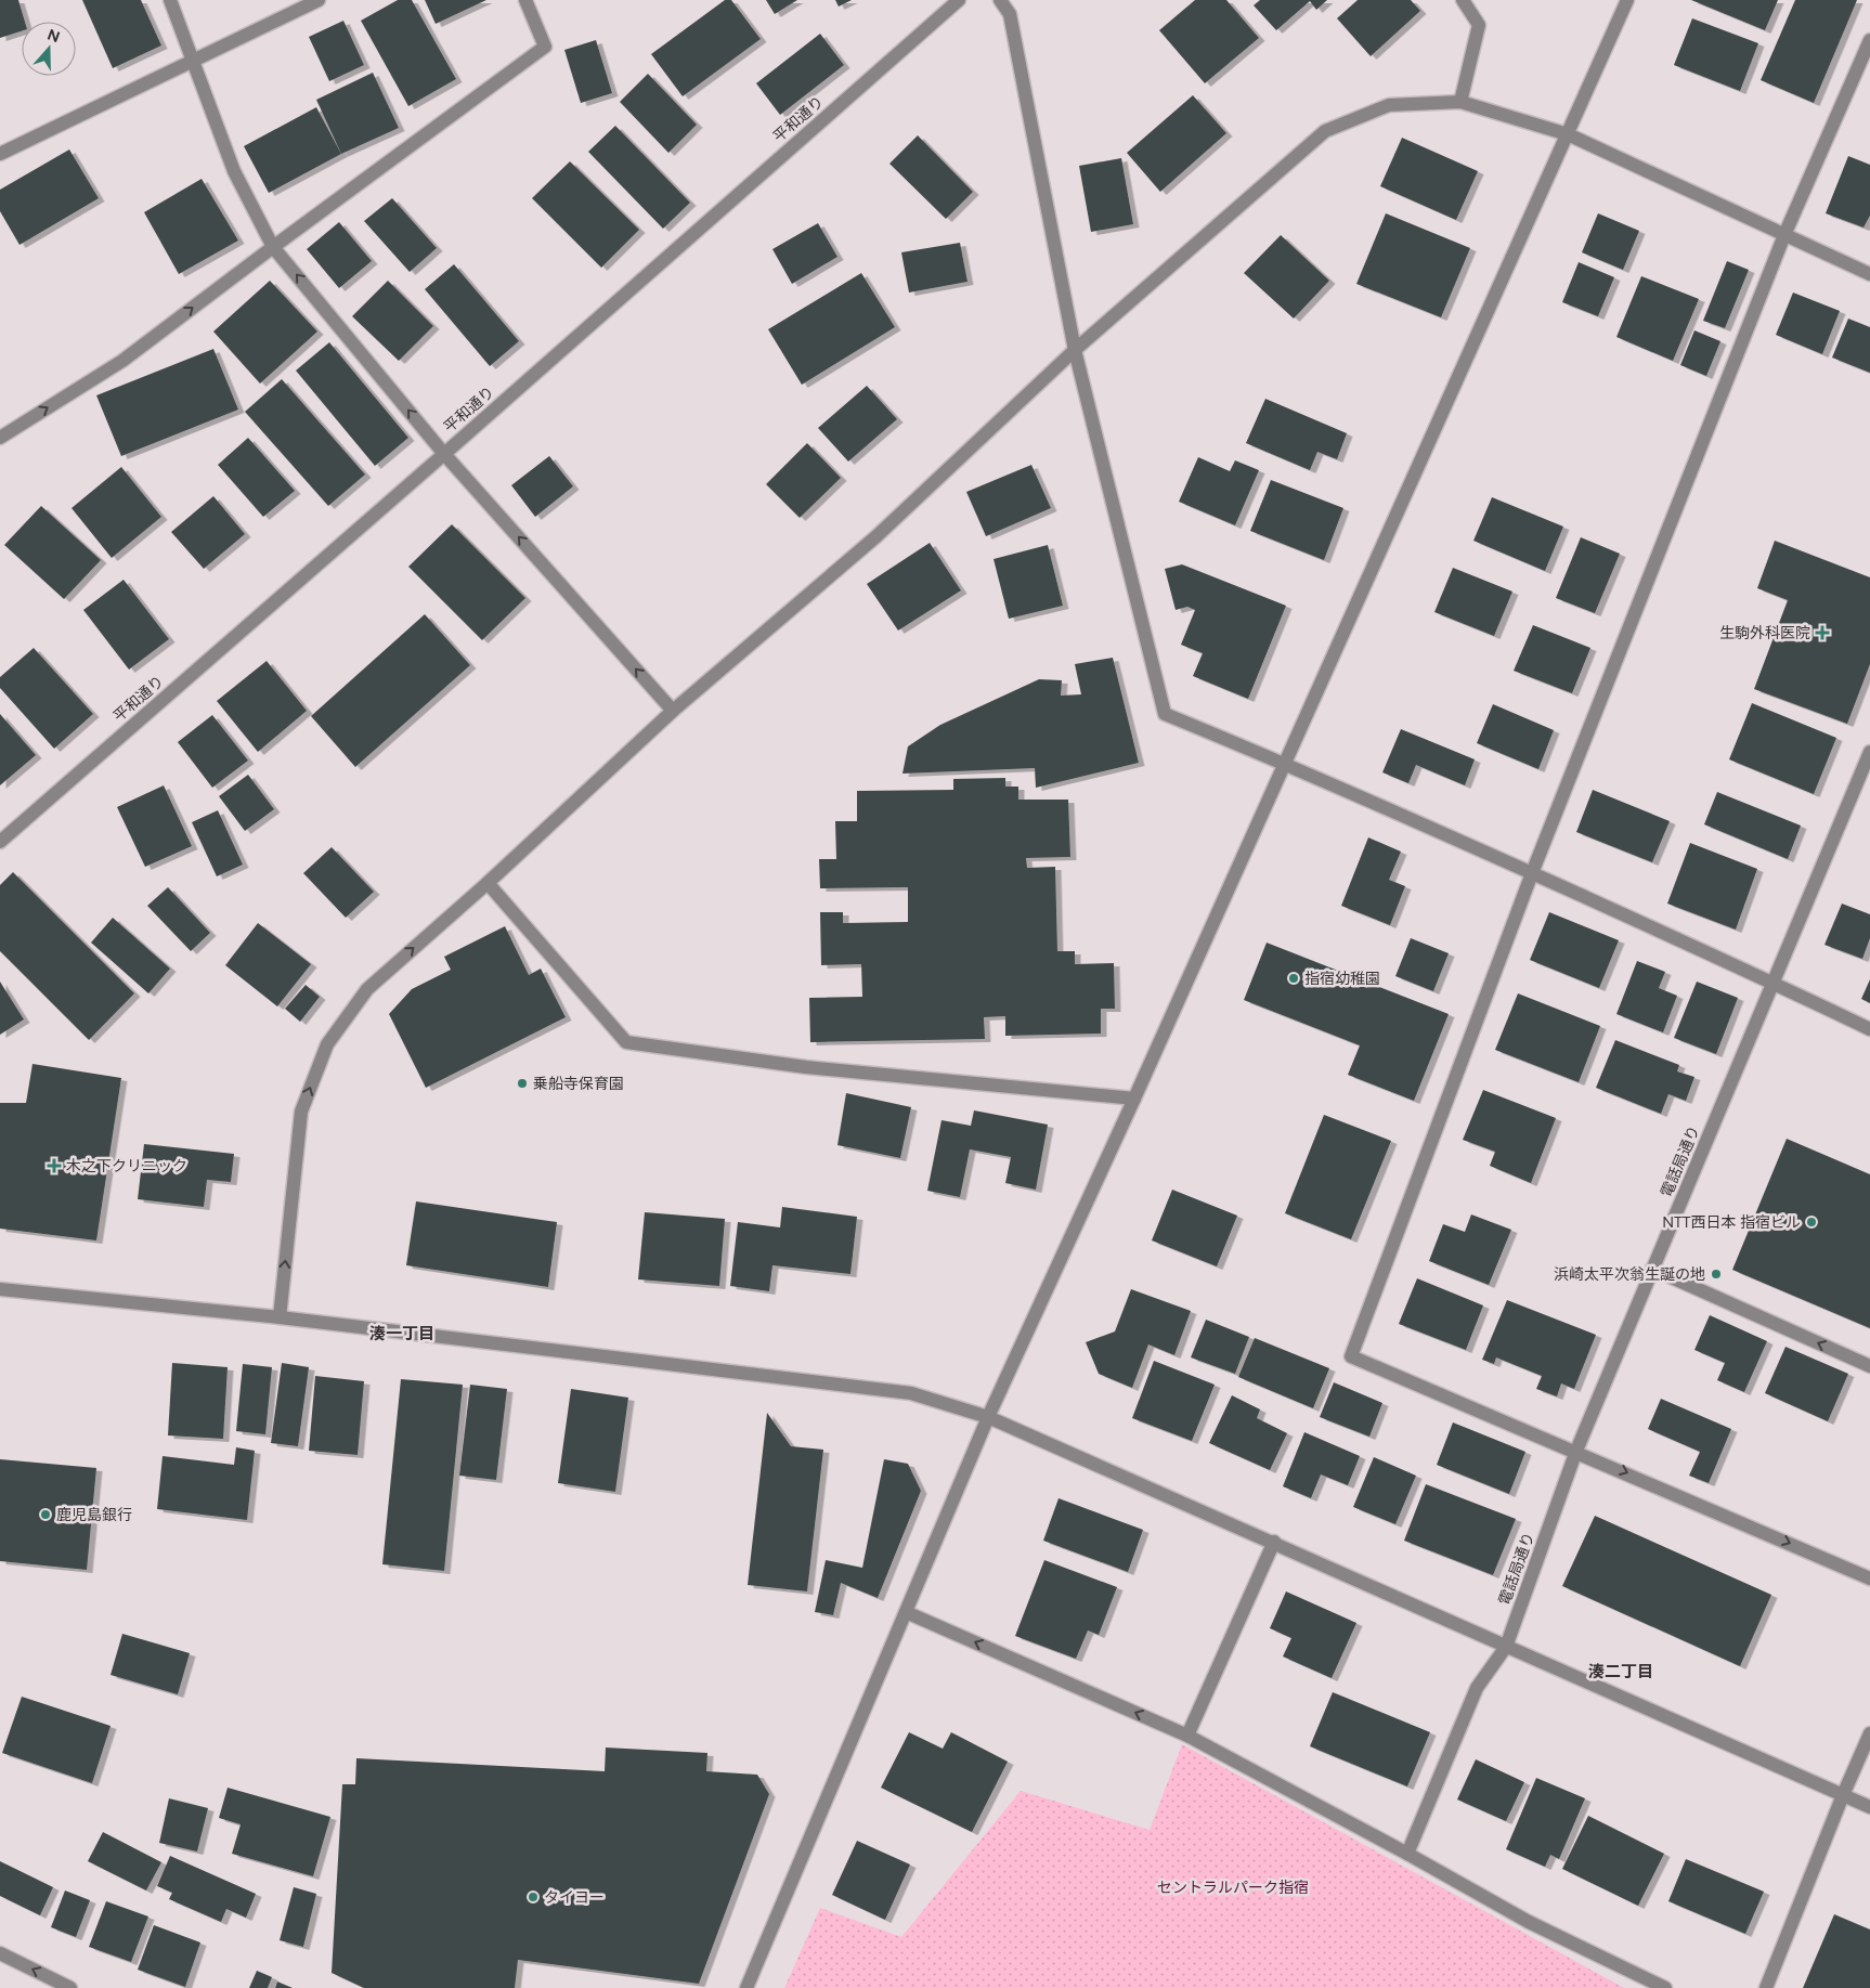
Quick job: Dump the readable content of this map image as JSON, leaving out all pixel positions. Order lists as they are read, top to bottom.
{
  "streets": {
    "street": ["平和通り", "電話局通り"]
  },
  "districts": ["湊一丁目", "湊二丁目"],
  "parks": ["セントラルパーク指宿"],
  "places": {
    "health": ["生駒外科医院", "木之下クリニック"],
    "other": [
      "指宿幼稚園",
      "乗船寺保育園",
      "NTT西日本 指宿ビル",
      "浜崎太平次翁生誕の地",
      "鹿児島銀行",
      "タイヨー"
    ]
  },
  "north": "top"
}
